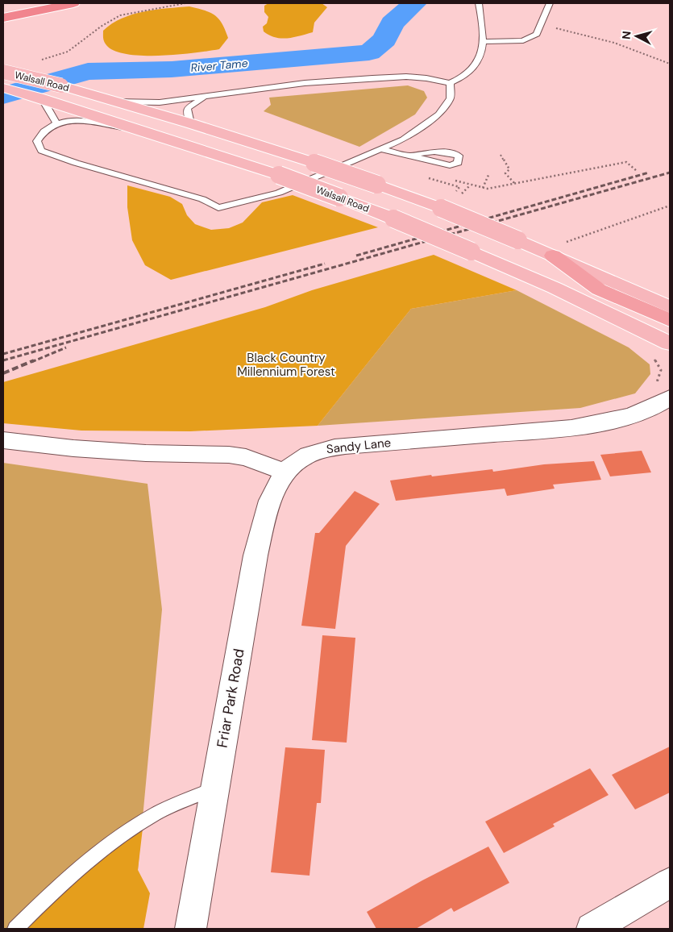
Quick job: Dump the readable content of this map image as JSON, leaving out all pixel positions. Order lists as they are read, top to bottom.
{
  "streets": {
    "main road": ["Walsall Road"],
    "street": ["Sandy Lane", "Friar Park Road"]
  },
  "crossings": [
    ["Sandy Lane", "Friar Park Road"]
  ],
  "water": ["River Tame"],
  "parks": ["Black Country Millennium Forest"],
  "north": "left"
}
